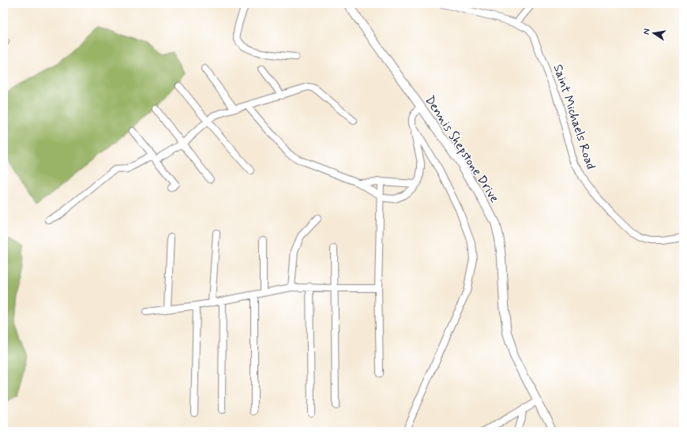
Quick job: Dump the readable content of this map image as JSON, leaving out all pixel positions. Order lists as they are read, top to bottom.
{
  "streets": {
    "street": ["Saint Michaels Road", "Dennis Shepstone Drive"]
  },
  "north": "left"
}
